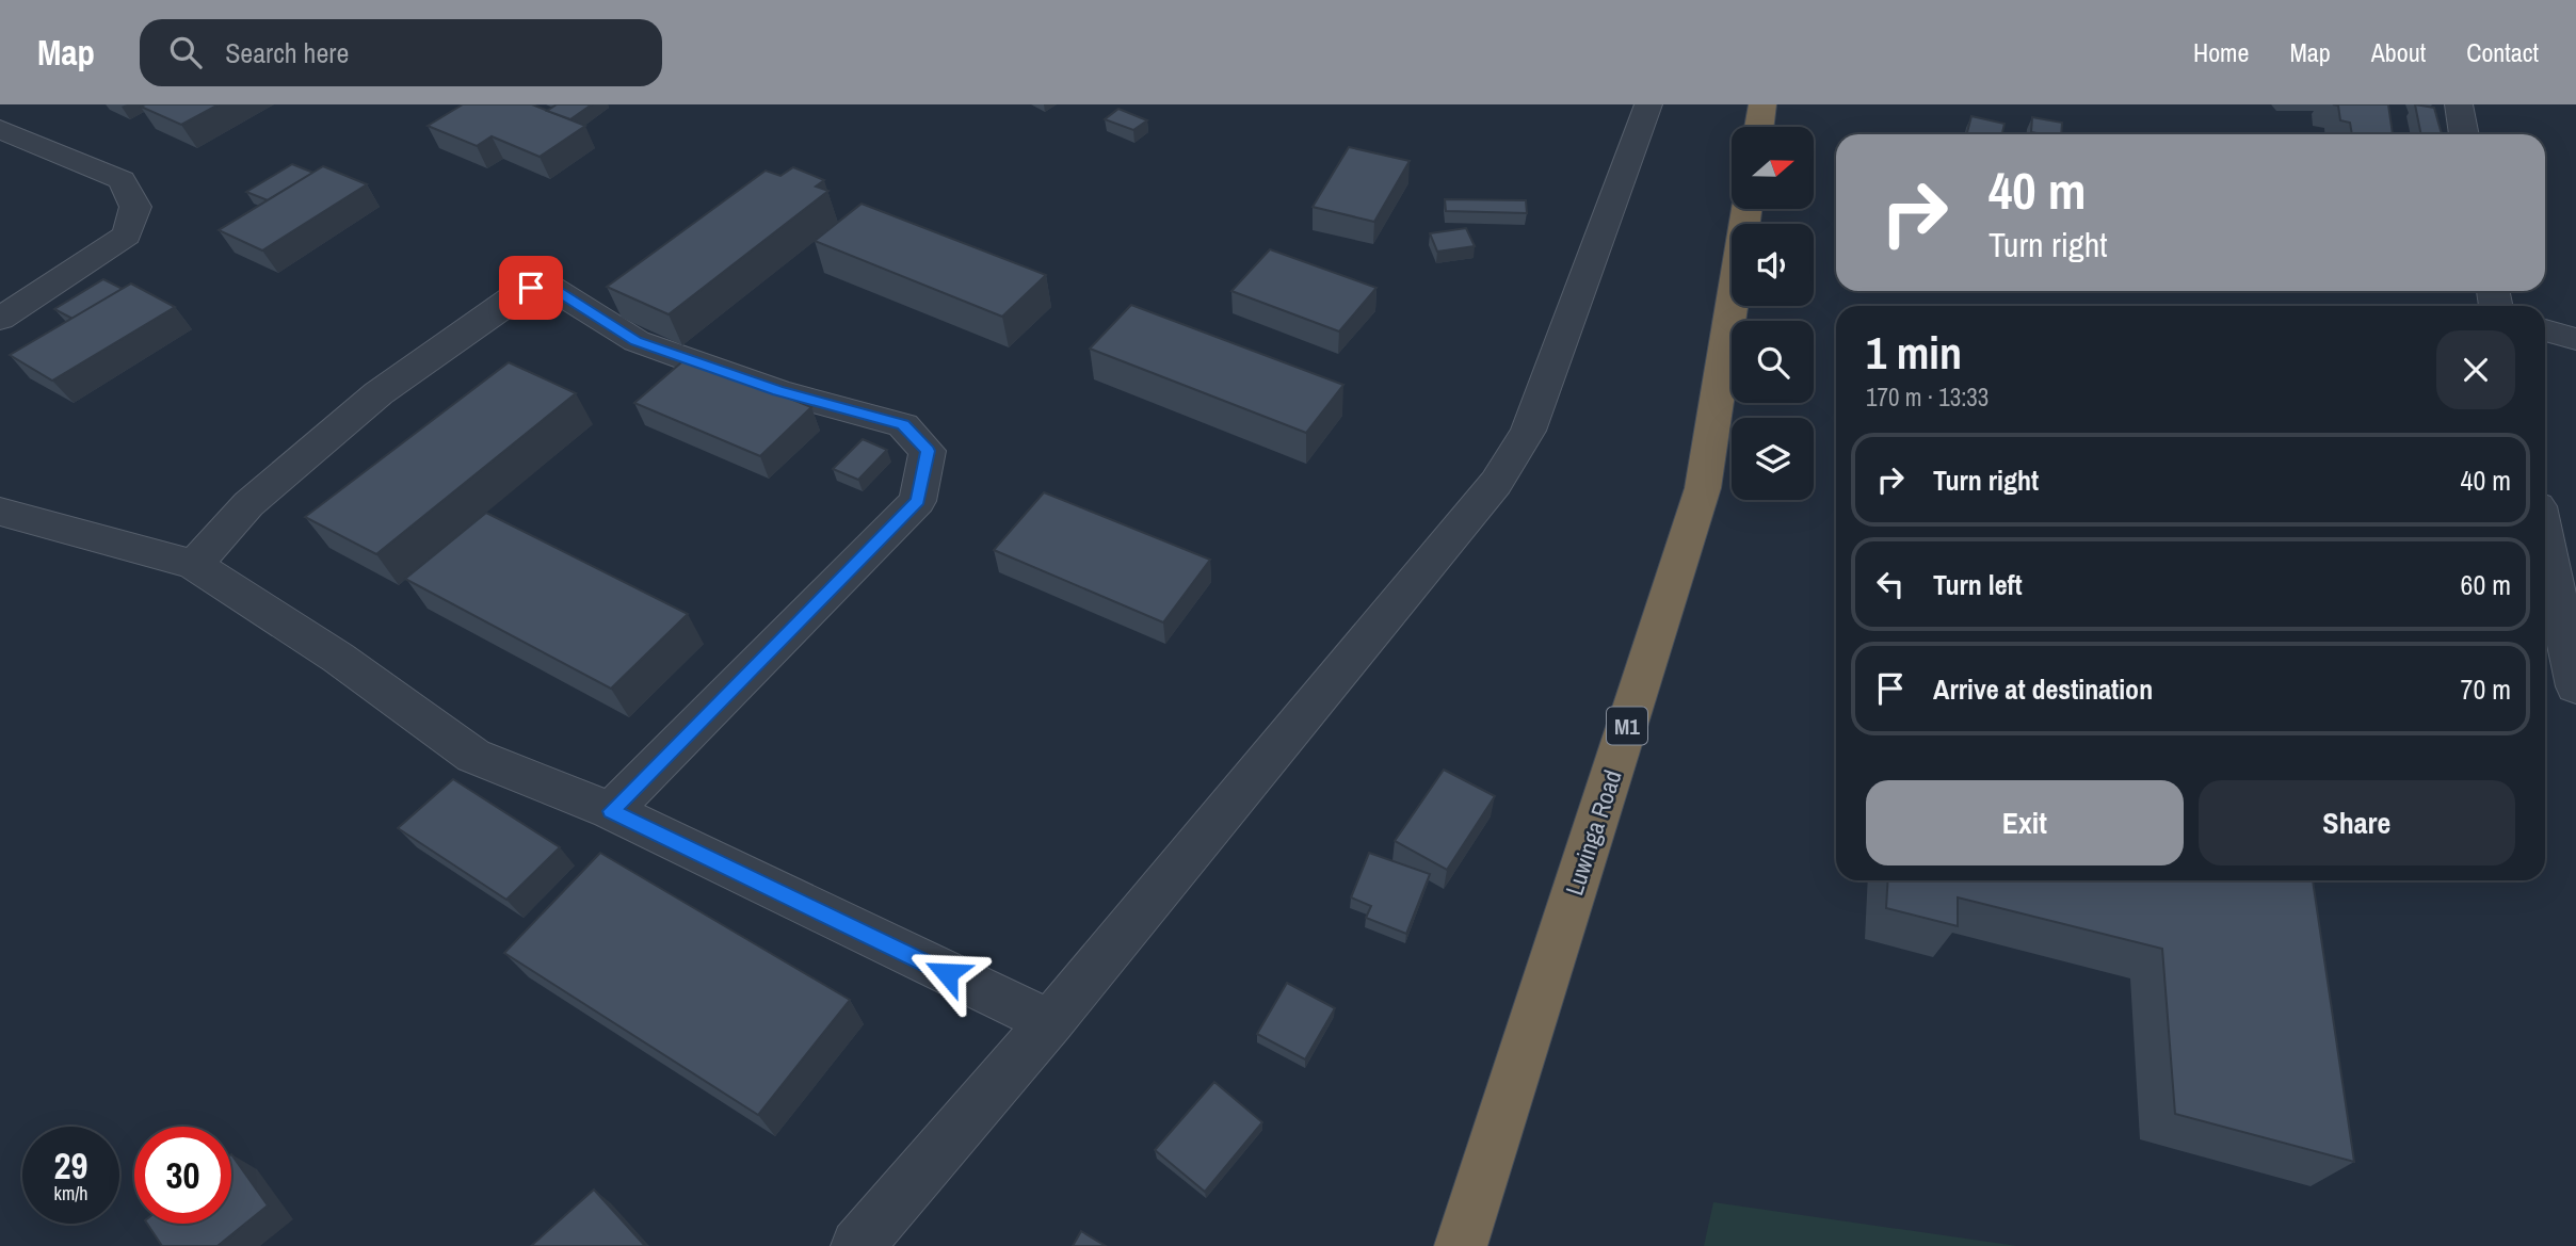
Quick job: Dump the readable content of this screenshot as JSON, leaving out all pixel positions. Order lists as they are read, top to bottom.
{
  "streets": {
    "highway": ["M1", "Luwinga Road"]
  },
  "north": "right",
  "page": {
    "header": "Map",
    "search": "Search here",
    "nav": [
      "Home",
      "Map",
      "About",
      "Contact"
    ],
    "turn": ["40 m", "Turn right"],
    "heading": ["1 min", "170 m · 13:33"],
    "list": [
      {
        "name": "Turn right",
        "value": "40 m"
      },
      {
        "name": "Turn left",
        "value": "60 m"
      },
      {
        "name": "Arrive at destination",
        "value": "70 m"
      }
    ],
    "buttons": ["Exit", "Share"],
    "speed": "29 km/h",
    "limit": "30"
  }
}
